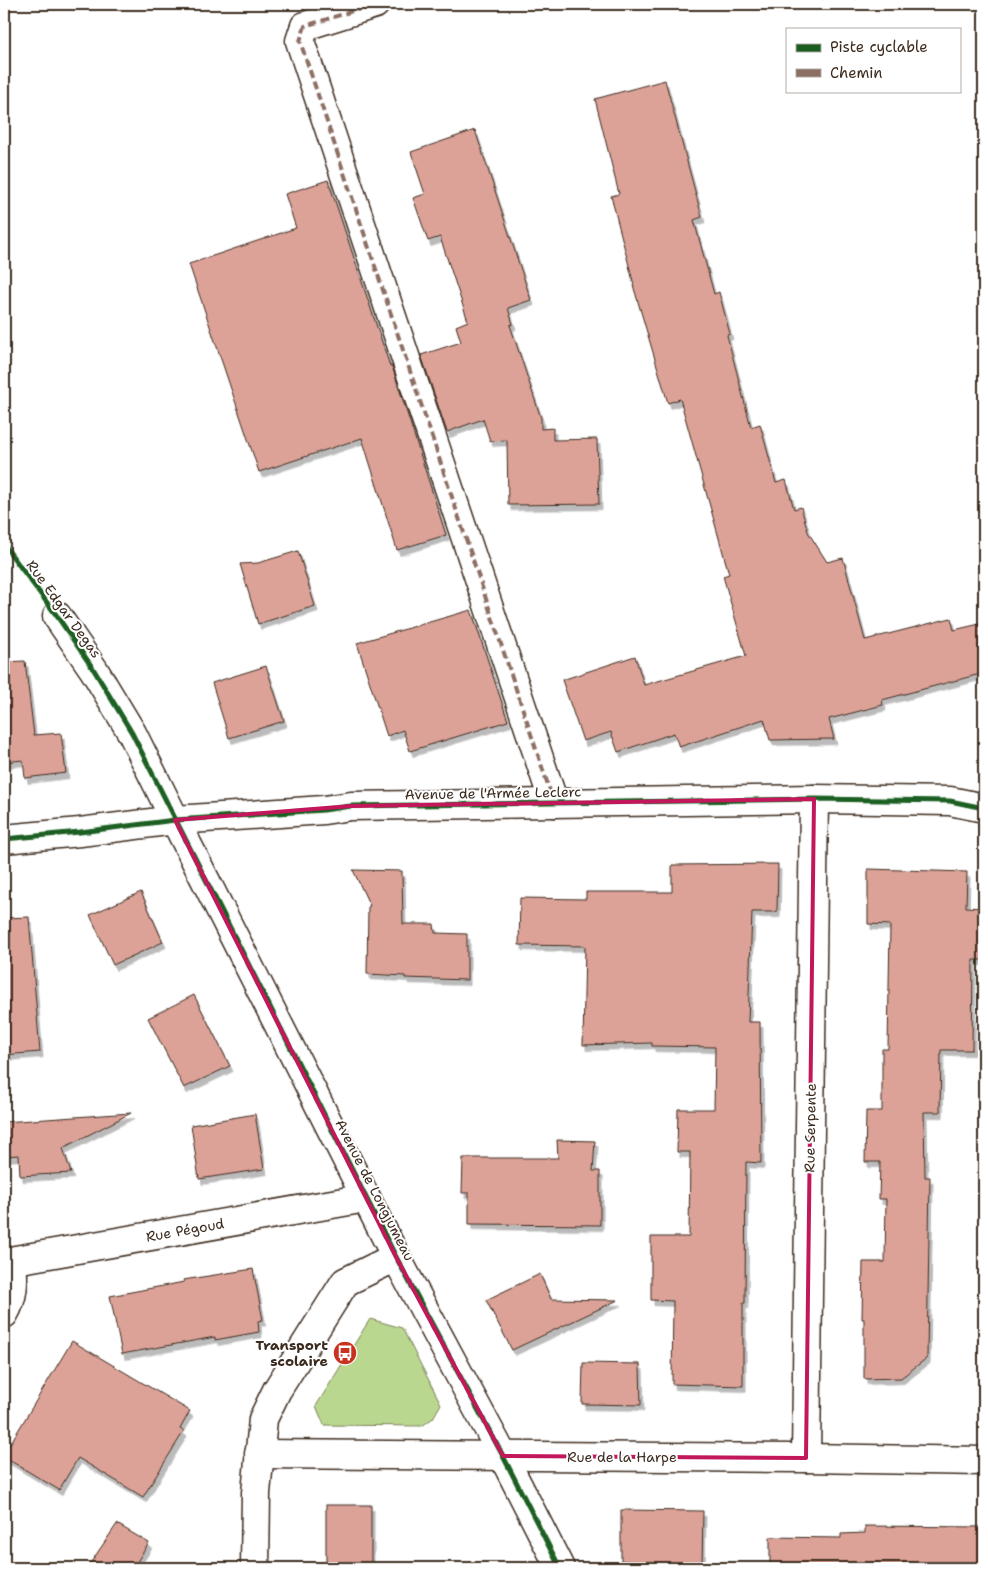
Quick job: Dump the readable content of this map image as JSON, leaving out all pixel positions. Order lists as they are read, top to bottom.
{
  "streets": {
    "street": [
      "Rue Edgar Degas",
      "Avenue de l'Armée Leclerc",
      "Rue Serpente",
      "Avenue de Longjumeau",
      "Rue Pégoud",
      "Rue de la Harpe"
    ]
  },
  "crossings": [
    ["Rue Edgar Degas", "Avenue de l'Armée Leclerc"],
    ["Rue Edgar Degas", "Avenue de Longjumeau"],
    ["Avenue de l'Armée Leclerc", "Rue Serpente"],
    ["Avenue de l'Armée Leclerc", "Avenue de Longjumeau"],
    ["Rue Serpente", "Rue de la Harpe"],
    ["Avenue de Longjumeau", "Rue Pégoud"],
    ["Avenue de Longjumeau", "Rue de la Harpe"]
  ],
  "places": {
    "bus stop": ["Transport scolaire"]
  },
  "legend": ["Piste cyclable", "Chemin"]
}
